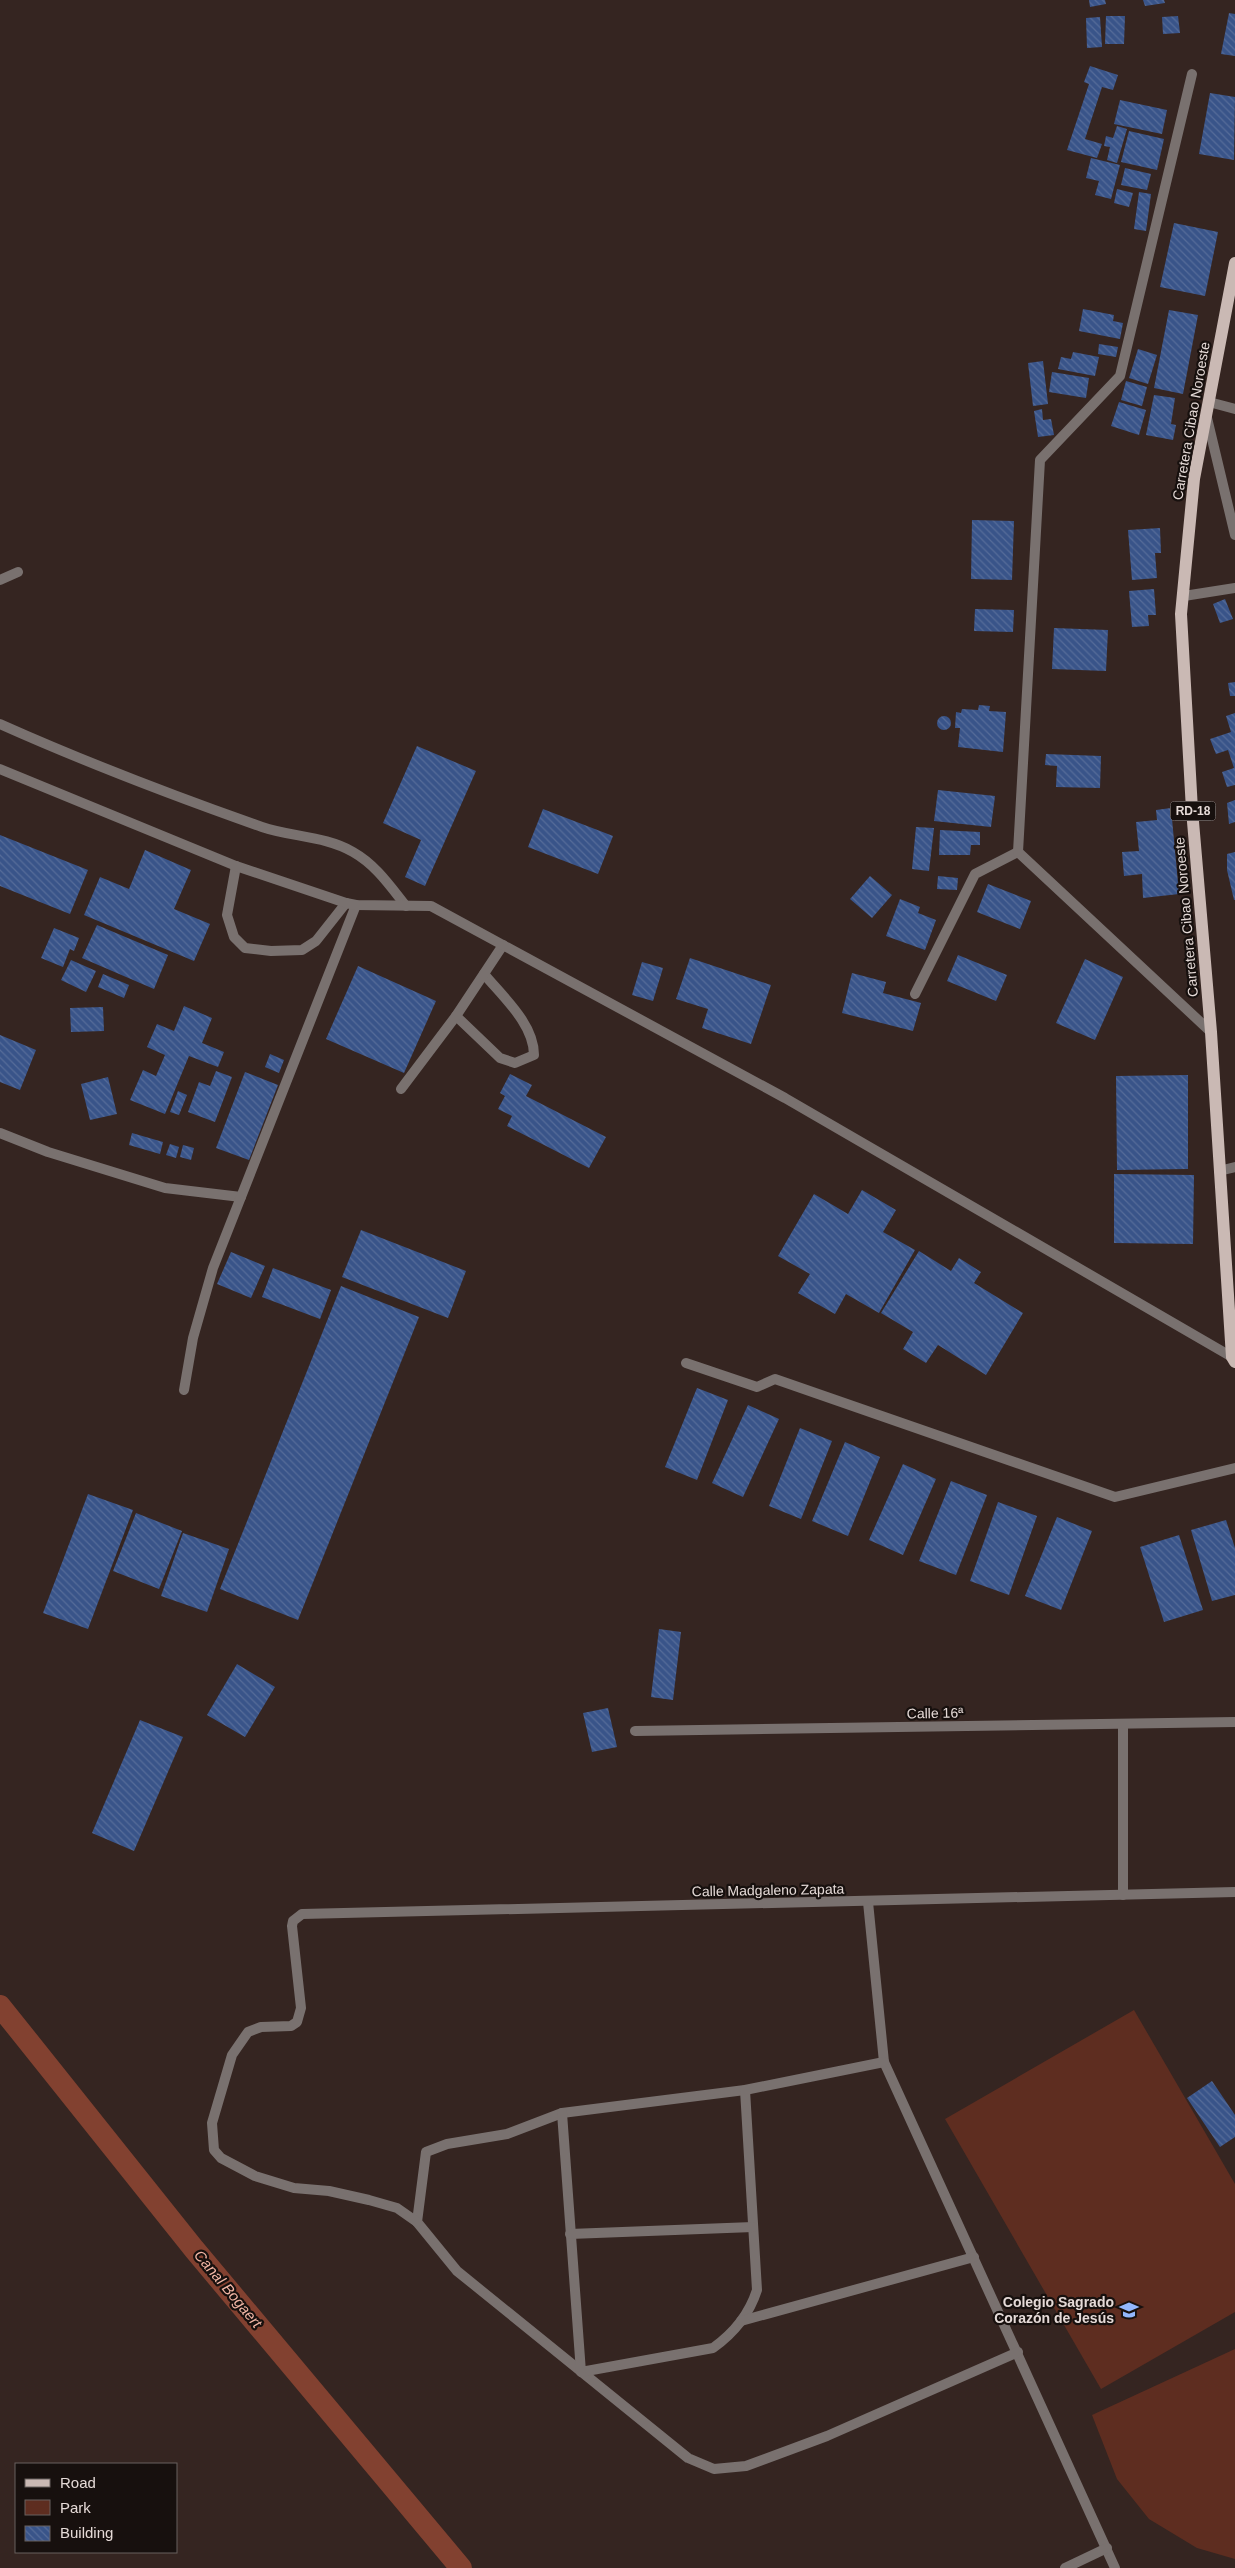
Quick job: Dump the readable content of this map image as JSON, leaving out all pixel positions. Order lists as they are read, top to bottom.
{
  "streets": {
    "main road": ["Carretera Cibao Noroeste", "RD-18"],
    "street": ["Calle 16ª", "Calle Madgaleno Zapata"]
  },
  "water": ["Canal Bogaert"],
  "places": {
    "school or university": ["Colegio Sagrado Corazón de Jesús"]
  },
  "legend": ["Road", "Park", "Building"]
}
